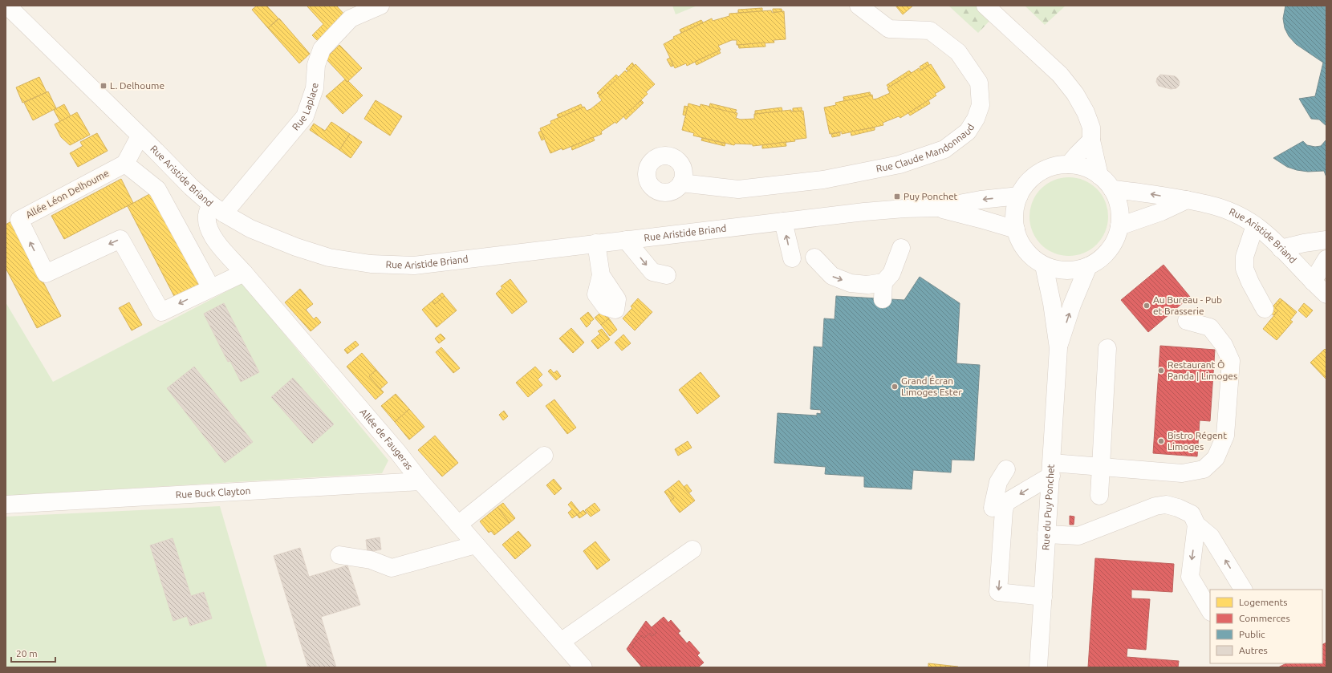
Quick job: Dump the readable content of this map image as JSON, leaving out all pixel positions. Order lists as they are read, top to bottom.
{
  "streets": {
    "street": [
      "Rue Laplace",
      "Rue Claude Mandonnaud",
      "Rue Aristide Briand",
      "Allée Léon Delhoume",
      "Allée de Faugeras",
      "Rue Buck Clayton",
      "Rue du Puy Ponchet"
    ]
  },
  "crossings": [
    ["Rue Laplace", "Rue Aristide Briand"],
    ["Rue Laplace", "Allée de Faugeras"],
    ["Rue Aristide Briand", "Allée de Faugeras"],
    ["Rue Aristide Briand", "Rue du Puy Ponchet"],
    ["Allée Léon Delhoume", "Allée de Faugeras"],
    ["Allée de Faugeras", "Rue Buck Clayton"]
  ],
  "places": {
    "transit": ["L. Delhoume", "Puy Ponchet"],
    "other": [
      "Au Bureau - Pub et Brasserie",
      "Restaurant Ô Panda | Limoges",
      "Grand Écran Limoges Ester",
      "Bistro Régent Limoges"
    ]
  },
  "legend": [
    "Logements",
    "Commerces",
    "Public",
    "Autres"
  ],
  "scale_bar": "20 m"
}
